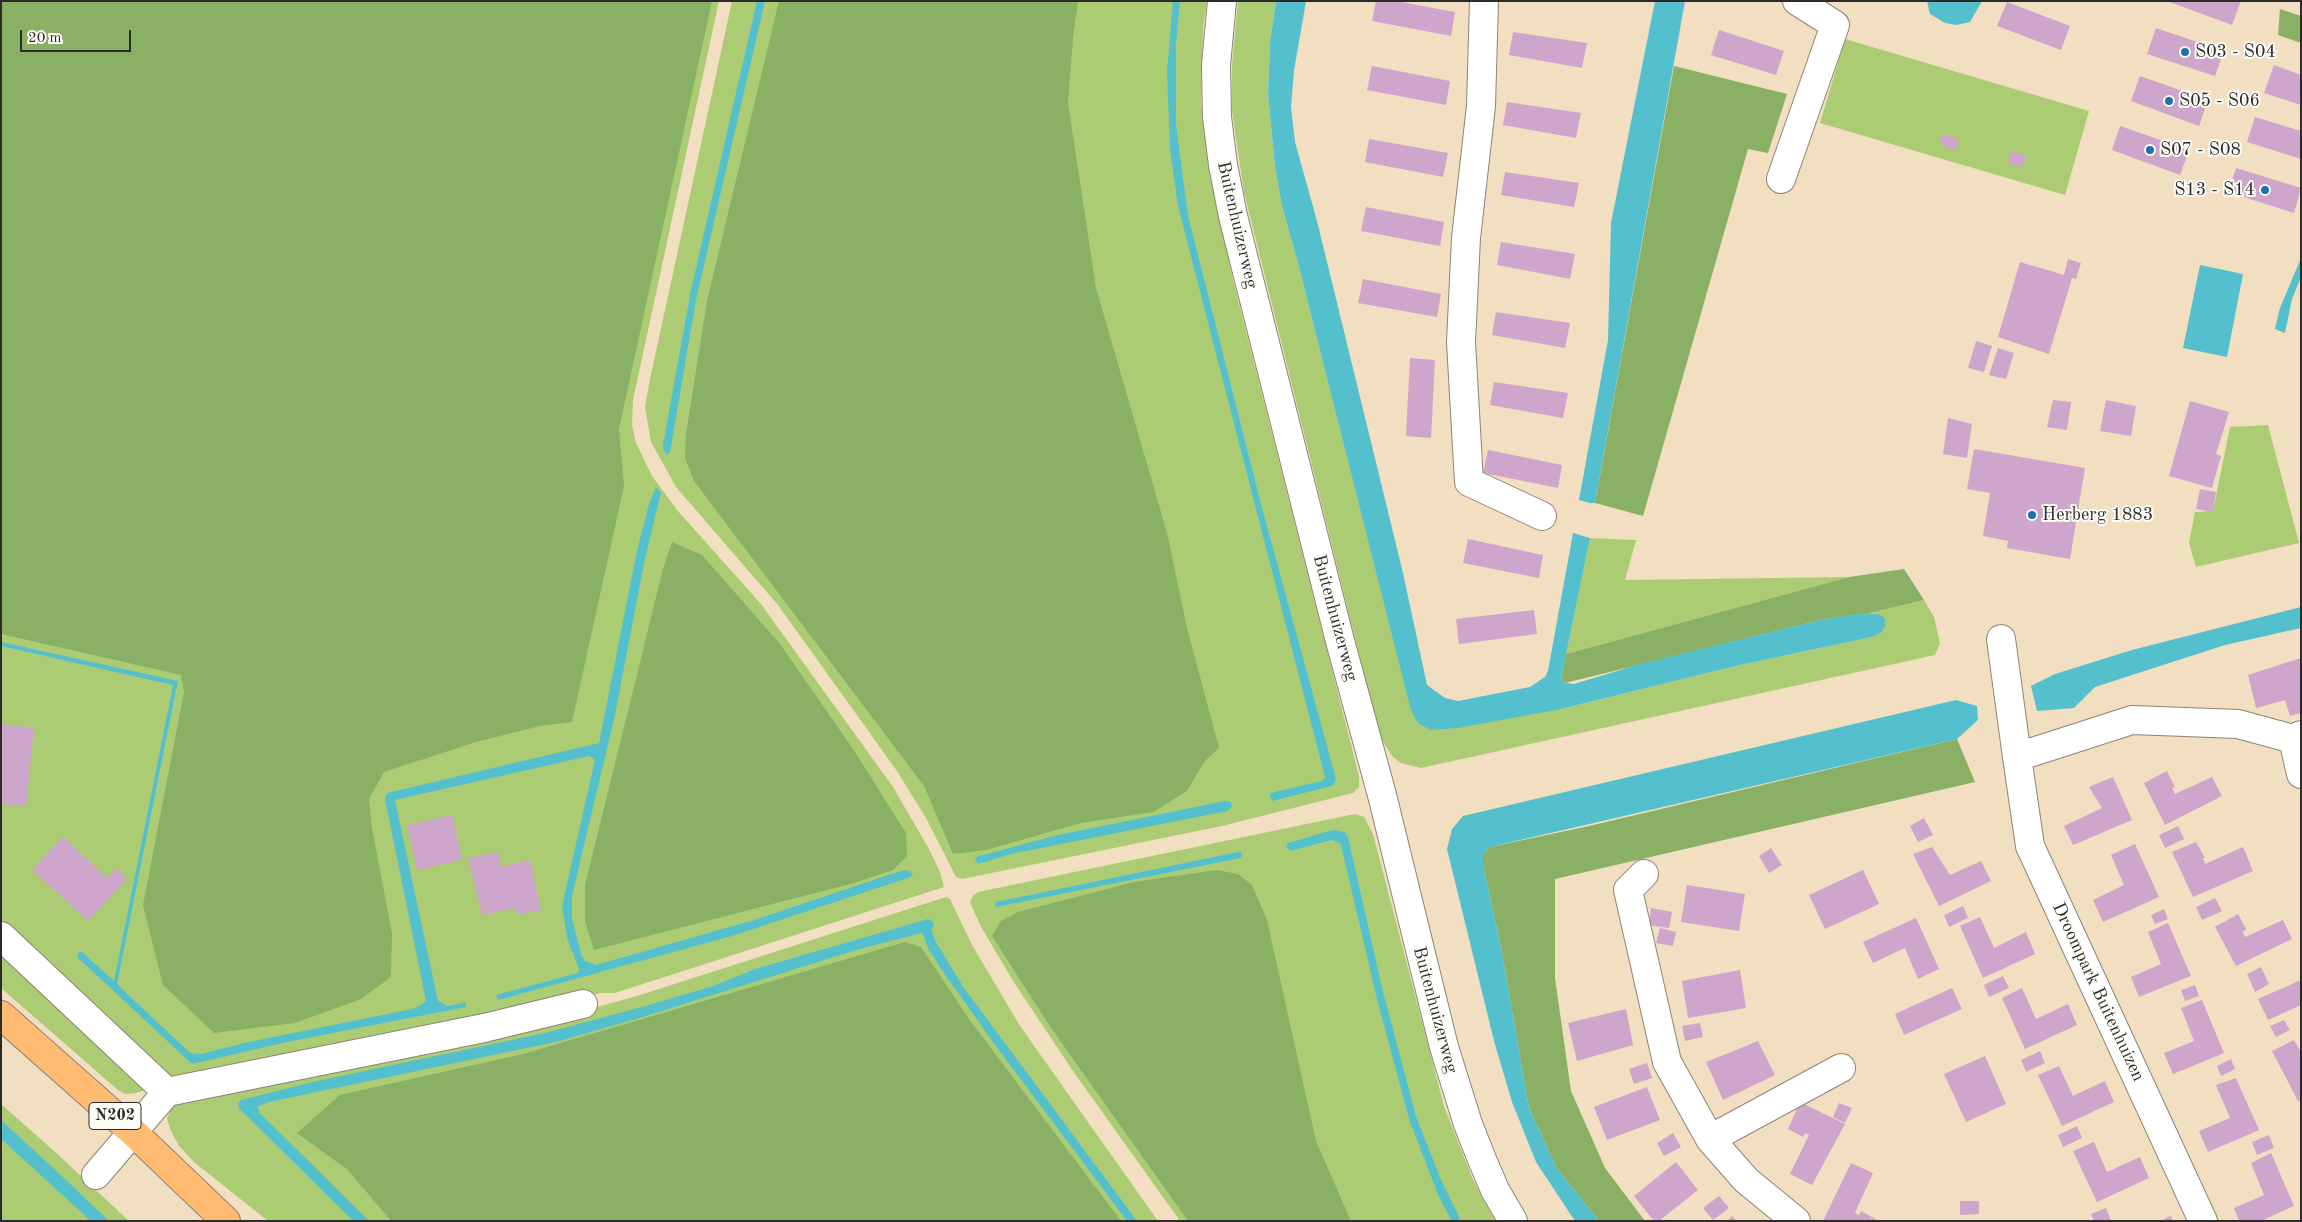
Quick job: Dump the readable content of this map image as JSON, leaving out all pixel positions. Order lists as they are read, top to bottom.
{
  "streets": {
    "main road": ["N202"],
    "street": ["Buitenhuizerweg", "Droompark Buitenhuizen"]
  },
  "places": [
    "S03 - S04",
    "S05 - S06",
    "S07 - S08",
    "S13 - S14",
    "Herberg 1883"
  ],
  "scale_bar": "20 m"
}
